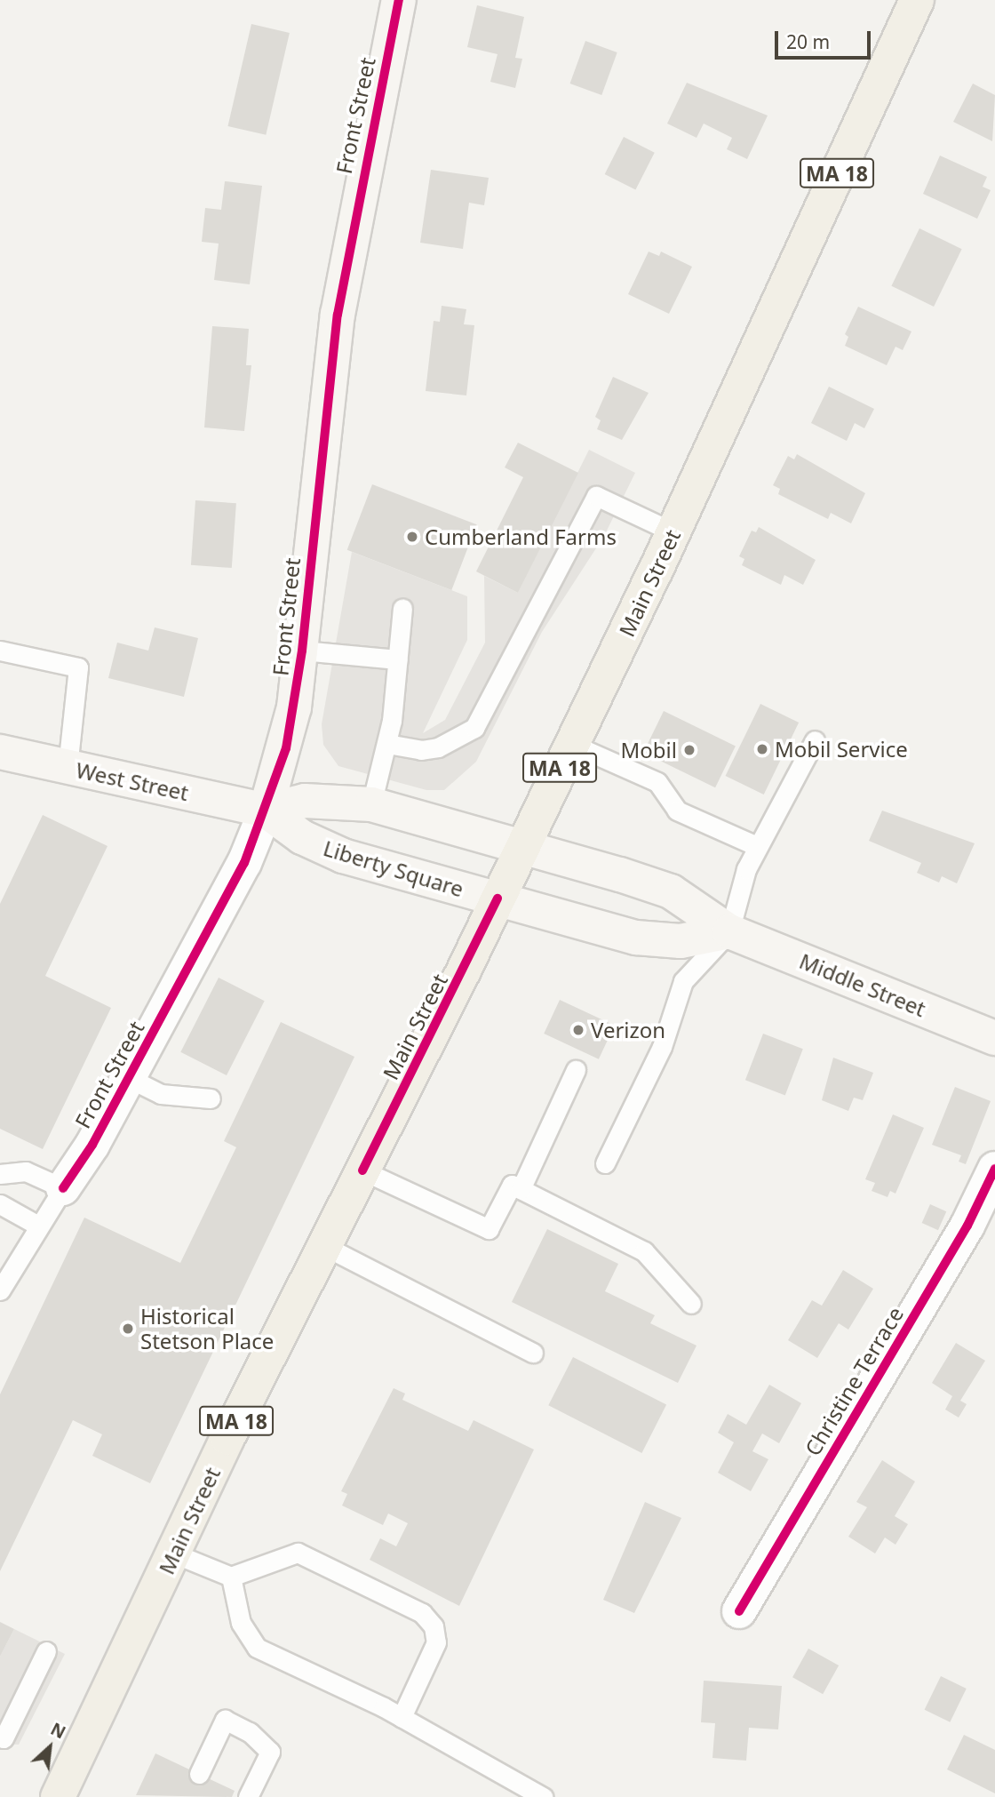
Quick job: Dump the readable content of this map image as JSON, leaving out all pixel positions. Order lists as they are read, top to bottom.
{
  "streets": {
    "main road": [
      "Front Street",
      "MA 18",
      "Main Street",
      "West Street",
      "Liberty Square",
      "Middle Street"
    ],
    "street": ["Christine Terrace"]
  },
  "crossings": [
    ["Front Street", "West Street"],
    ["Front Street", "Liberty Square"],
    ["Main Street", "Liberty Square"],
    ["Main Street", "Middle Street"],
    ["West Street", "Liberty Square"]
  ],
  "places": [
    "Cumberland Farms",
    "Mobil Service",
    "Mobil",
    "Verizon",
    "Historical Stetson Place"
  ],
  "scale_bar": "20 m",
  "north": "top right"
}
